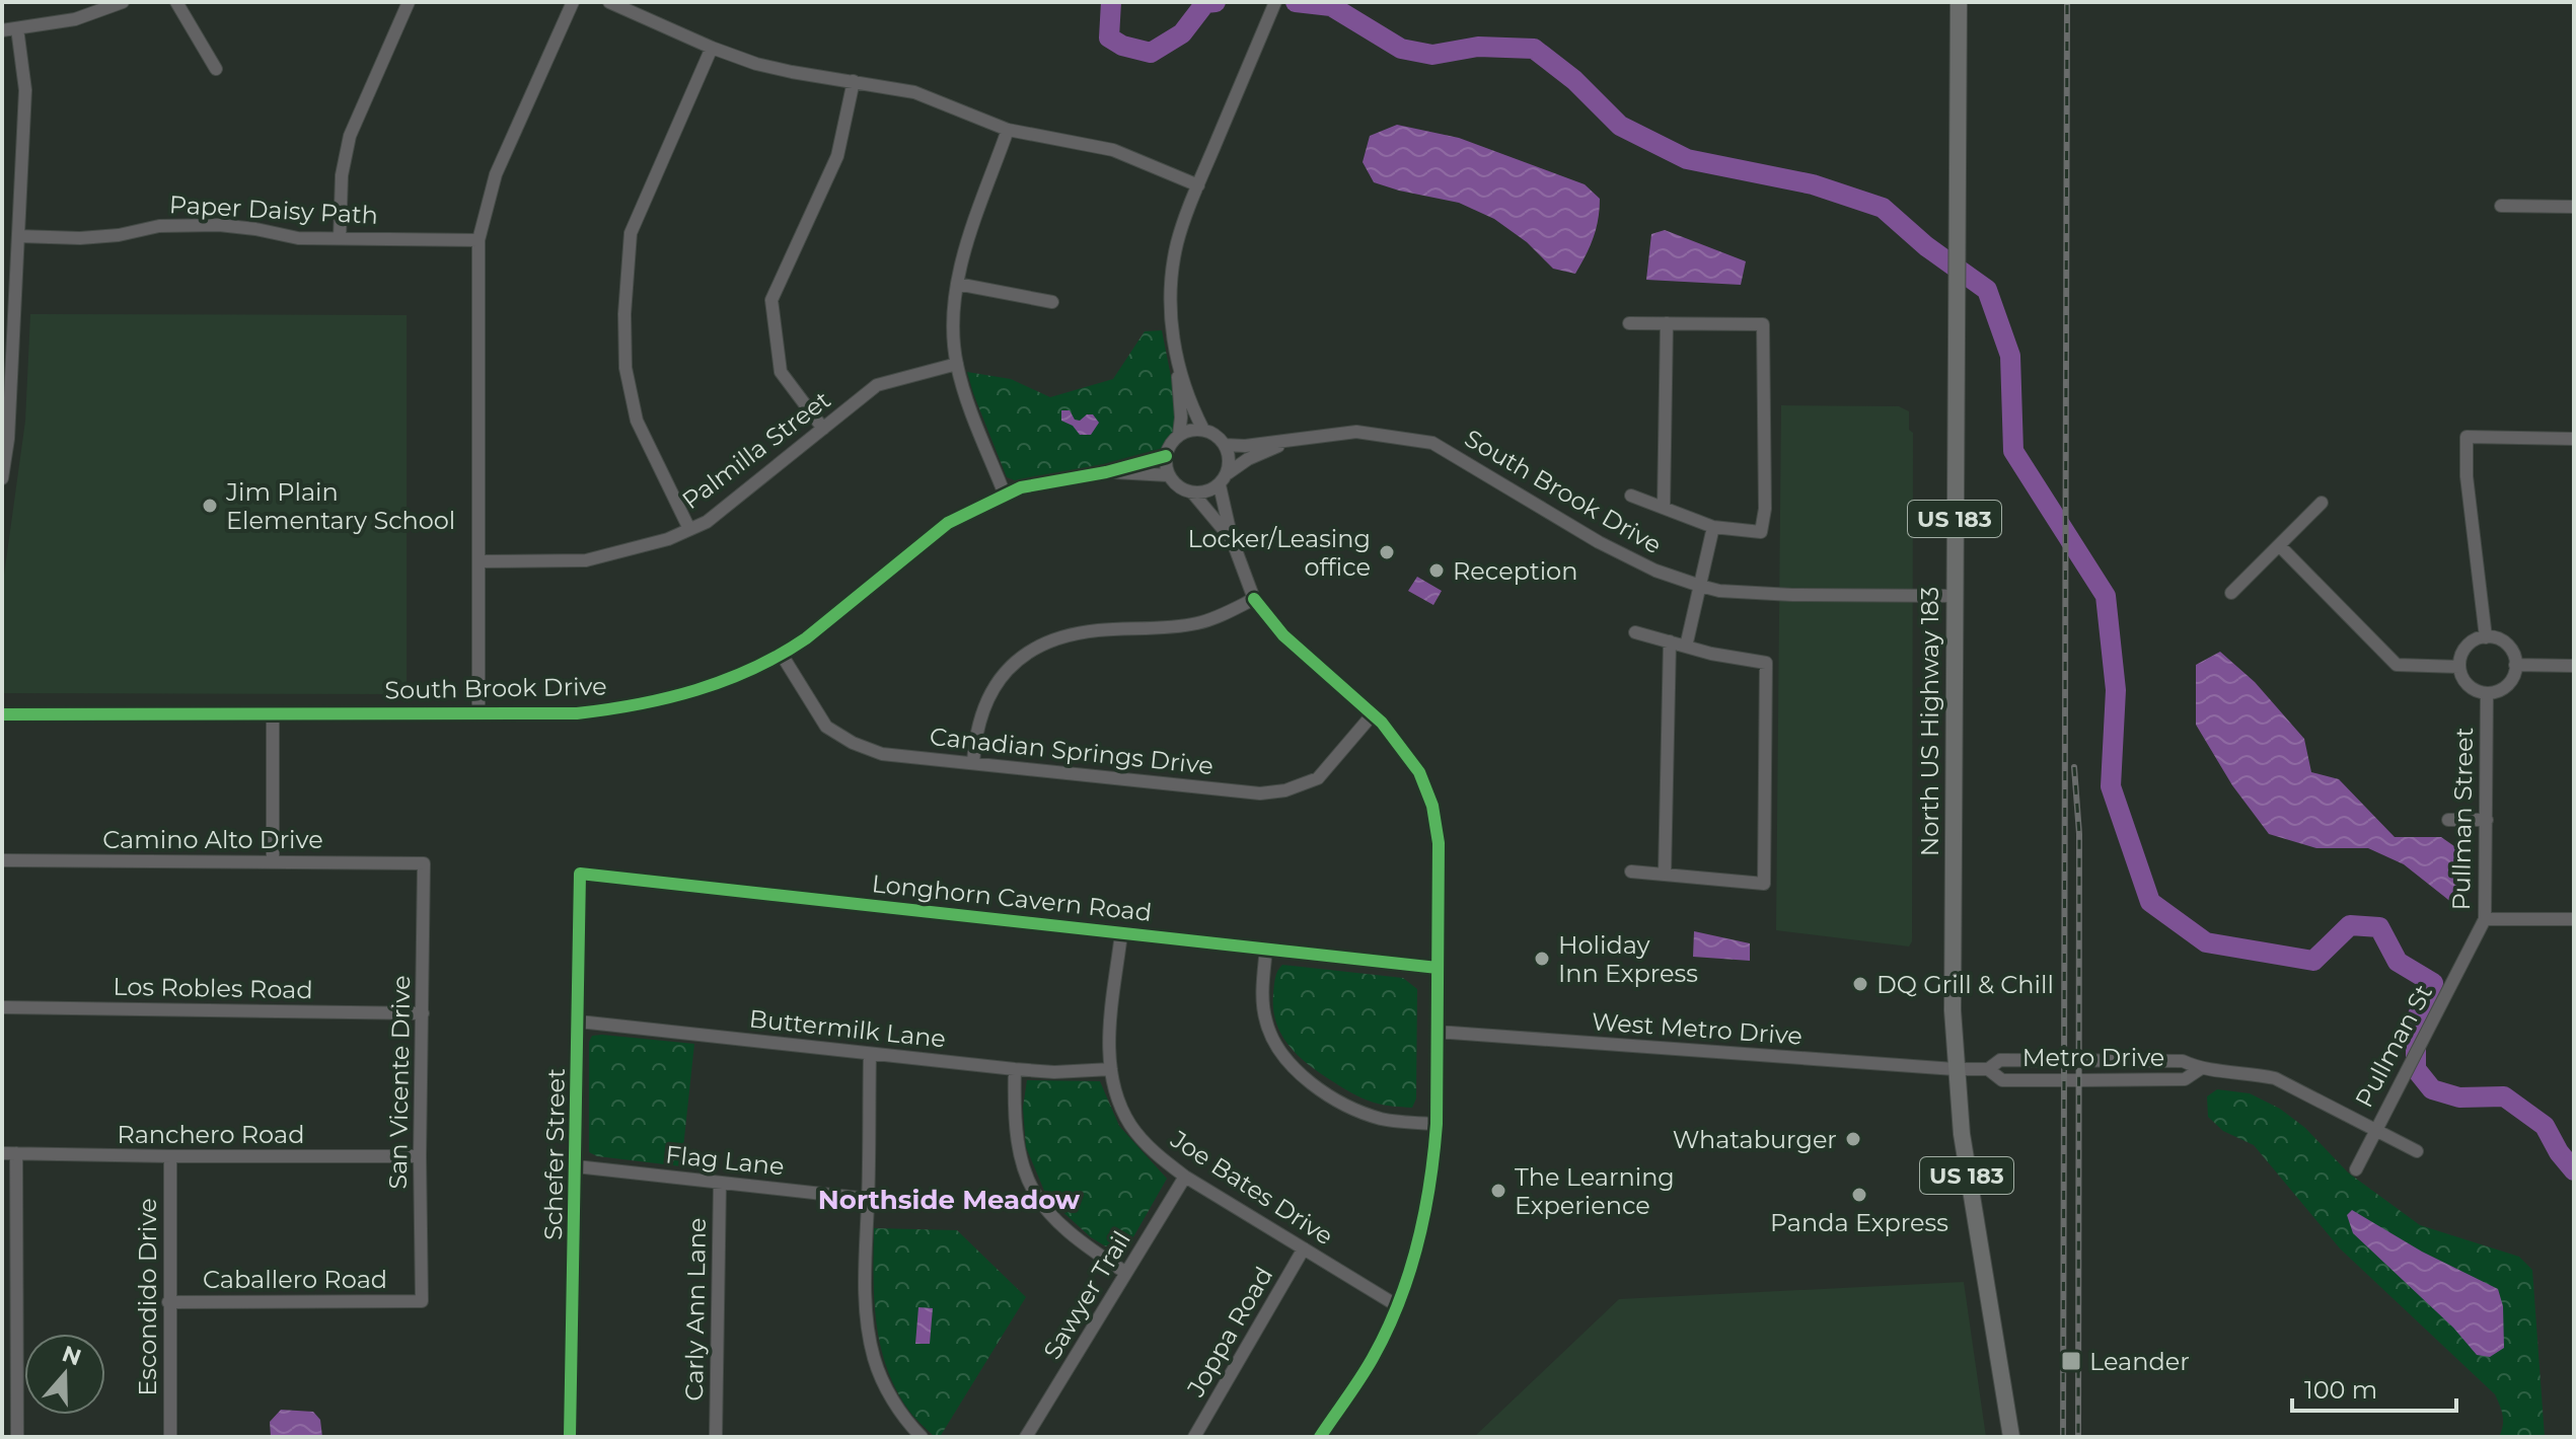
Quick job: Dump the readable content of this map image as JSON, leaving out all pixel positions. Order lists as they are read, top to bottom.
{
  "streets": {
    "main road": ["US 183", "North US Highway 183"],
    "street": [
      "Paper Daisy Path",
      "Palmilla Street",
      "South Brook Drive",
      "Canadian Springs Drive",
      "Pullman Street",
      "Camino Alto Drive",
      "Longhorn Cavern Road",
      "Los Robles Road",
      "Buttermilk Lane",
      "West Metro Drive",
      "Pullman St",
      "Metro Drive",
      "San Vicente Drive",
      "Ranchero Road",
      "Schefer Street",
      "Flag Lane",
      "Joe Bates Drive",
      "Caballero Road",
      "Sawyer Trail",
      "Escondido Drive",
      "Carly Ann Lane",
      "Joppa Road"
    ]
  },
  "crossings": [
    ["South Brook Drive", "North US Highway 183"],
    ["South Brook Drive", "Canadian Springs Drive"],
    ["North US Highway 183", "West Metro Drive"],
    ["North US Highway 183", "Metro Drive"],
    ["Pullman Street", "Pullman St"],
    ["Camino Alto Drive", "San Vicente Drive"],
    ["Longhorn Cavern Road", "Schefer Street"],
    ["Longhorn Cavern Road", "Joe Bates Drive"],
    ["Los Robles Road", "San Vicente Drive"],
    ["Buttermilk Lane", "Schefer Street"],
    ["Buttermilk Lane", "Joe Bates Drive"],
    ["West Metro Drive", "Metro Drive"],
    ["Pullman St", "Metro Drive"],
    ["San Vicente Drive", "Ranchero Road"],
    ["San Vicente Drive", "Caballero Road"],
    ["Ranchero Road", "Escondido Drive"],
    ["Schefer Street", "Flag Lane"],
    ["Flag Lane", "Carly Ann Lane"],
    ["Joe Bates Drive", "Sawyer Trail"],
    ["Joe Bates Drive", "Joppa Road"],
    ["Caballero Road", "Escondido Drive"]
  ],
  "districts": ["Northside Meadow"],
  "places": {
    "other": [
      "Jim Plain Elementary School",
      "Locker/Leasing office",
      "Reception",
      "Holiday Inn Express",
      "DQ Grill & Chill",
      "Whataburger",
      "The Learning Experience",
      "Panda Express"
    ],
    "transit": ["Leander"]
  },
  "scale_bar": "100 m",
  "north": "top"
}
